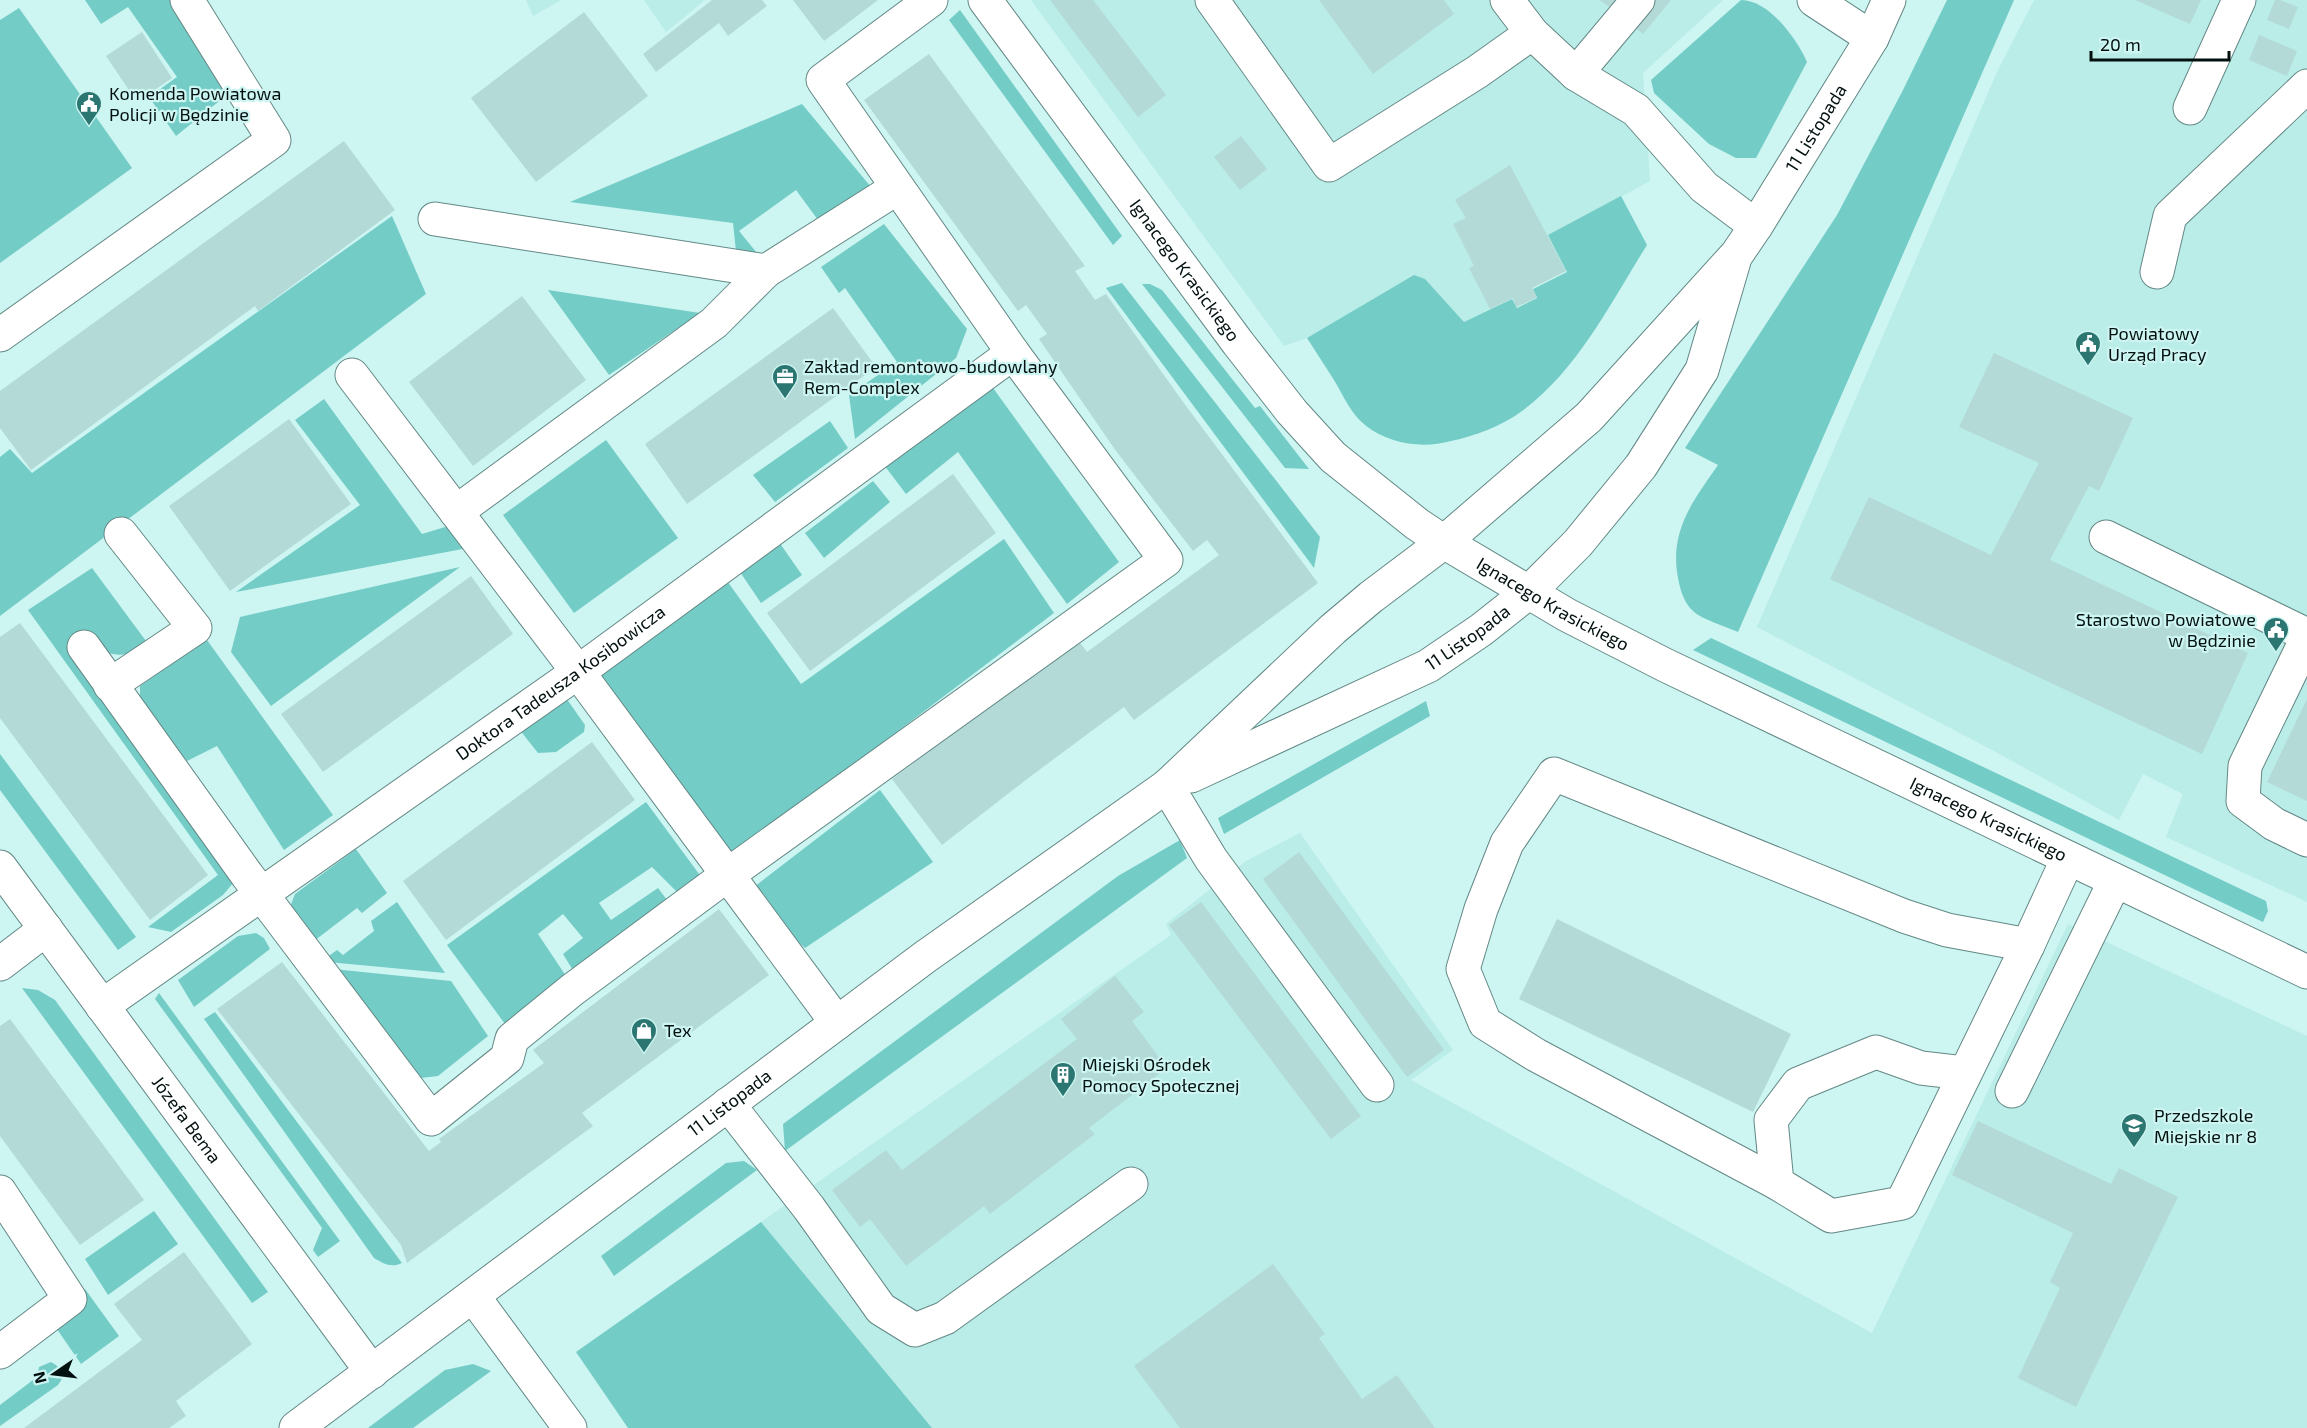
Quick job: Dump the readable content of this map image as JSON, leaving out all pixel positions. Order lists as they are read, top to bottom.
{
  "streets": {
    "street": [
      "11 Listopada",
      "Ignacego Krasickiego",
      "Doktora Tadeusza Kosibowicza",
      "Józefa Bema"
    ]
  },
  "crossings": [
    ["11 Listopada", "Ignacego Krasickiego"],
    ["11 Listopada", "Józefa Bema"],
    ["Doktora Tadeusza Kosibowicza", "Józefa Bema"]
  ],
  "places": {
    "public building": ["Komenda Powiatowa Policji w Będzinie", "Powiatowy Urząd Pracy", "Starostwo Powiatowe w Będzinie"],
    "office": ["Zakład remontowo-budowlany Rem-Complex"],
    "shop": ["Tex"],
    "building": ["Miejski Ośrodek Pomocy Społecznej"],
    "school or university": ["Przedszkole Miejskie nr 8"]
  },
  "scale_bar": "20 m",
  "north": "left"
}
